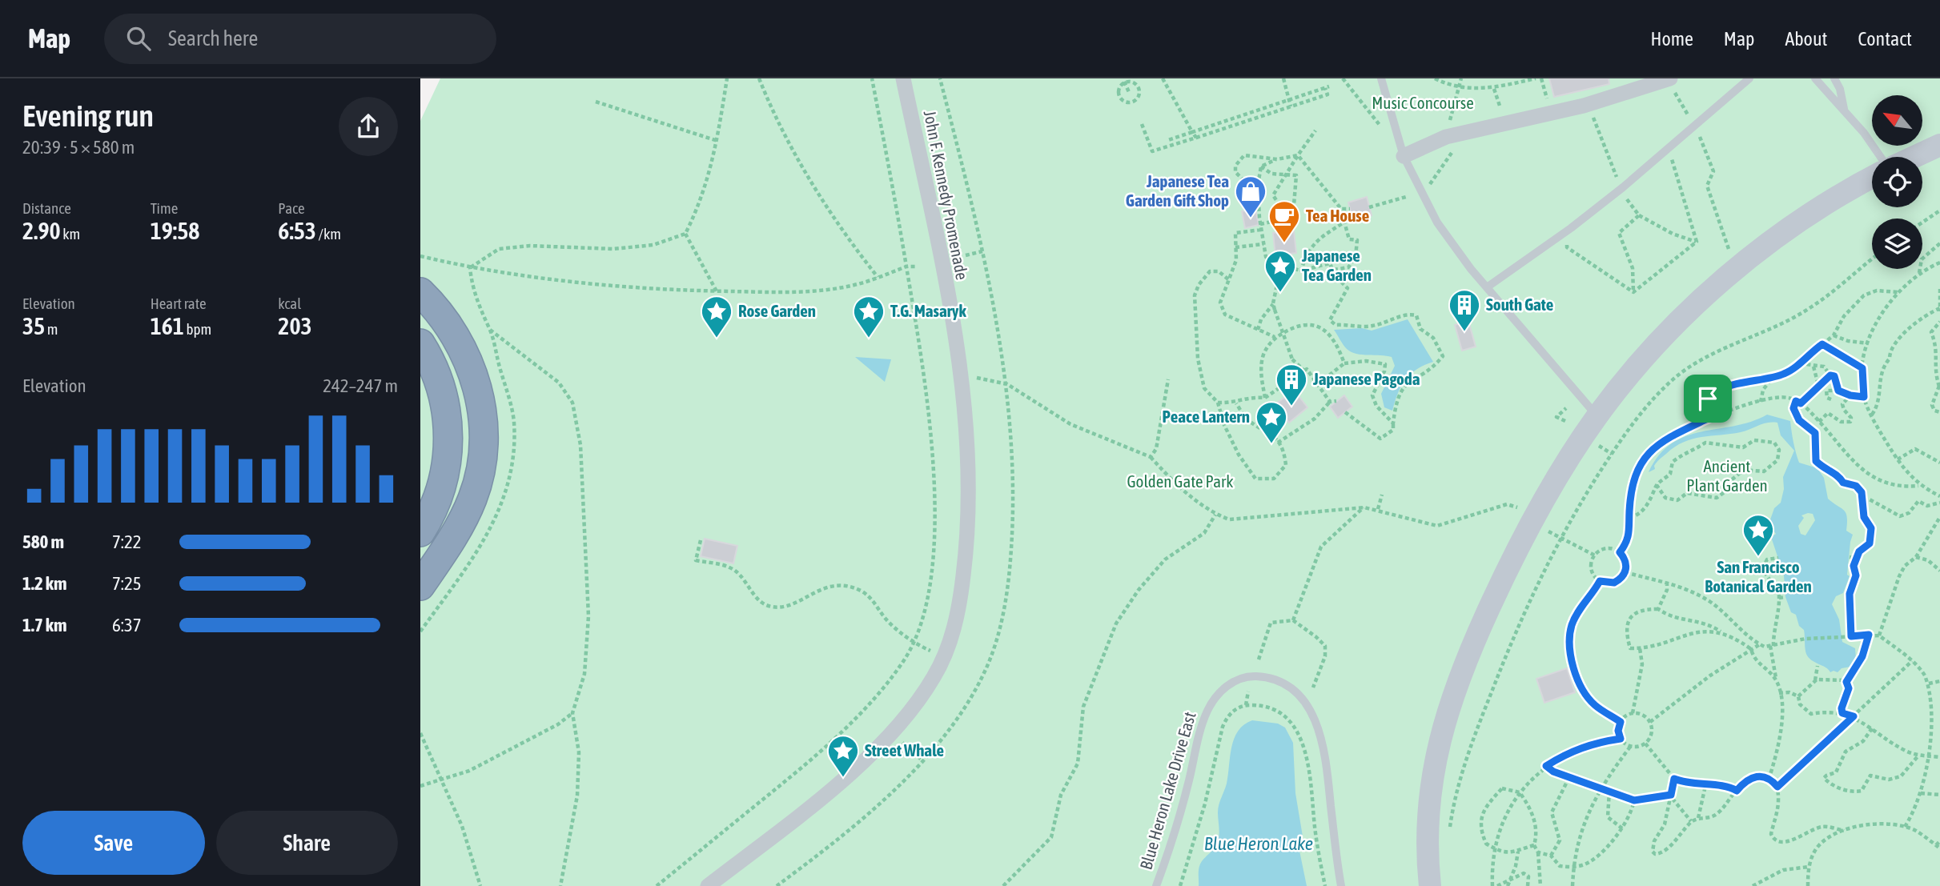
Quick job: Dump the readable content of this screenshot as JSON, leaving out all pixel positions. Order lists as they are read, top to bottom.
{
  "streets": {
    "street": ["John F. Kennedy Promenade"],
    "lane": ["Blue Heron Lake Drive East"]
  },
  "water": ["Blue Heron Lake"],
  "parks": ["Music Concourse", "Ancient Plant Garden", "Golden Gate Park"],
  "places": {
    "shop": ["Japanese Tea Garden Gift Shop"],
    "cafe": ["Tea House"],
    "place": [
      "Japanese Tea Garden",
      "Rose Garden",
      "T.G. Masaryk",
      "Peace Lantern",
      "San Francisco Botanical Garden",
      "Street Whale"
    ],
    "building": ["South Gate", "Japanese Pagoda"]
  },
  "north": "top left",
  "page": {
    "header": "Map",
    "search": "Search here",
    "nav": [
      "Home",
      "Map",
      "About",
      "Contact"
    ],
    "heading": ["Evening run", "20:39 · 5 × 580 m"],
    "stats": [
      ["Distance", "2.90 km"],
      ["Time", "19:58"],
      ["Pace", "6:53 /km"],
      ["Elevation", "35 m"],
      ["Heart rate", "161 bpm"],
      ["kcal", "203"]
    ],
    "chart": ["Elevation", "242–247 m"],
    "list": [
      {
        "name": "580 m",
        "note": "7:22"
      },
      {
        "name": "1.2 km",
        "note": "7:25"
      },
      {
        "name": "1.7 km",
        "note": "6:37"
      }
    ],
    "buttons": ["Save", "Share"]
  }
}
